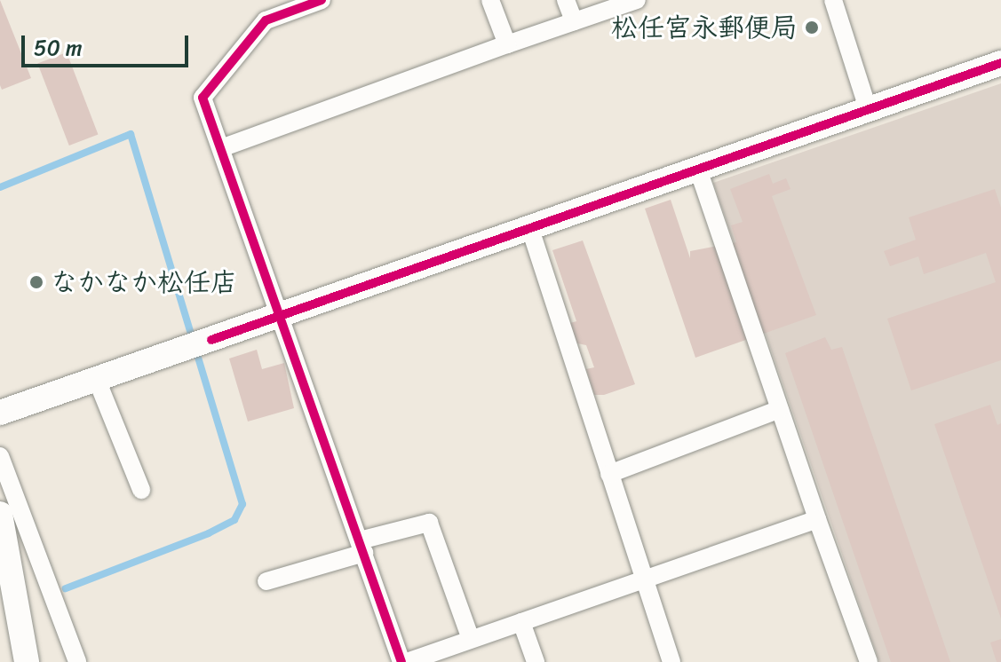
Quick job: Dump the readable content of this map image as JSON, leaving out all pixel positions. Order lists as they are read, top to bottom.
{
  "places": ["松任宮永郵便局", "なかなか松任店"],
  "scale_bar": "50 m"
}
